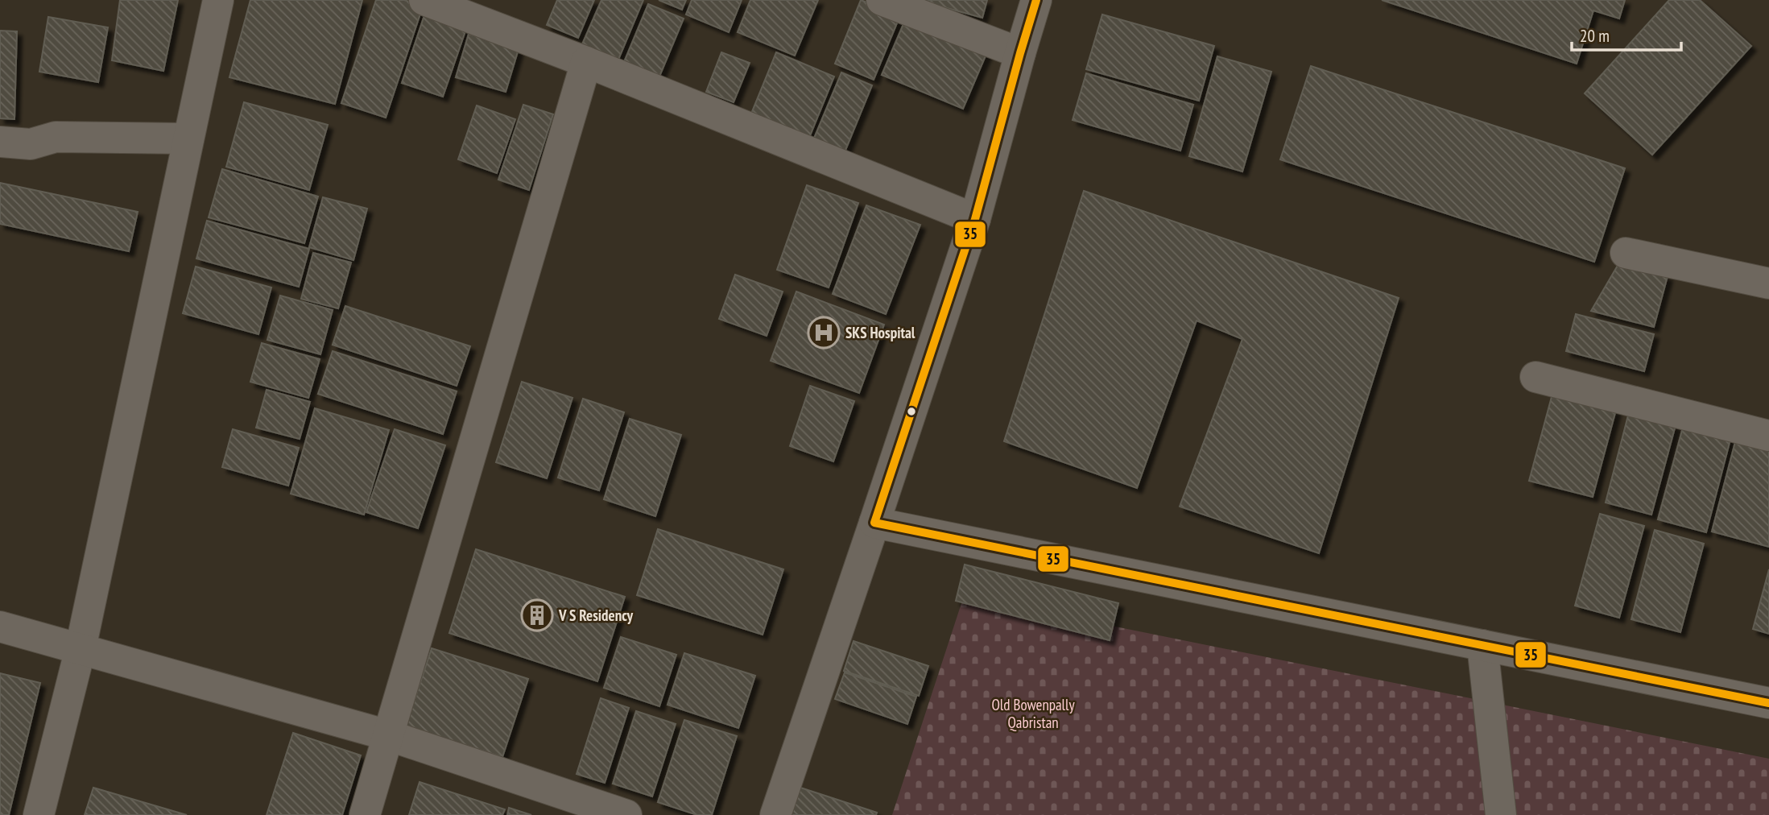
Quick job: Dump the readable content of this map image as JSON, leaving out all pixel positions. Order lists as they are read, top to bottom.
{
  "parks": ["Old Bowenpally Qabristan"],
  "places": {
    "hospital": ["SKS Hospital"],
    "building": ["V S Residency"]
  },
  "lines": ["transit line 35"],
  "scale_bar": "20 m"
}
